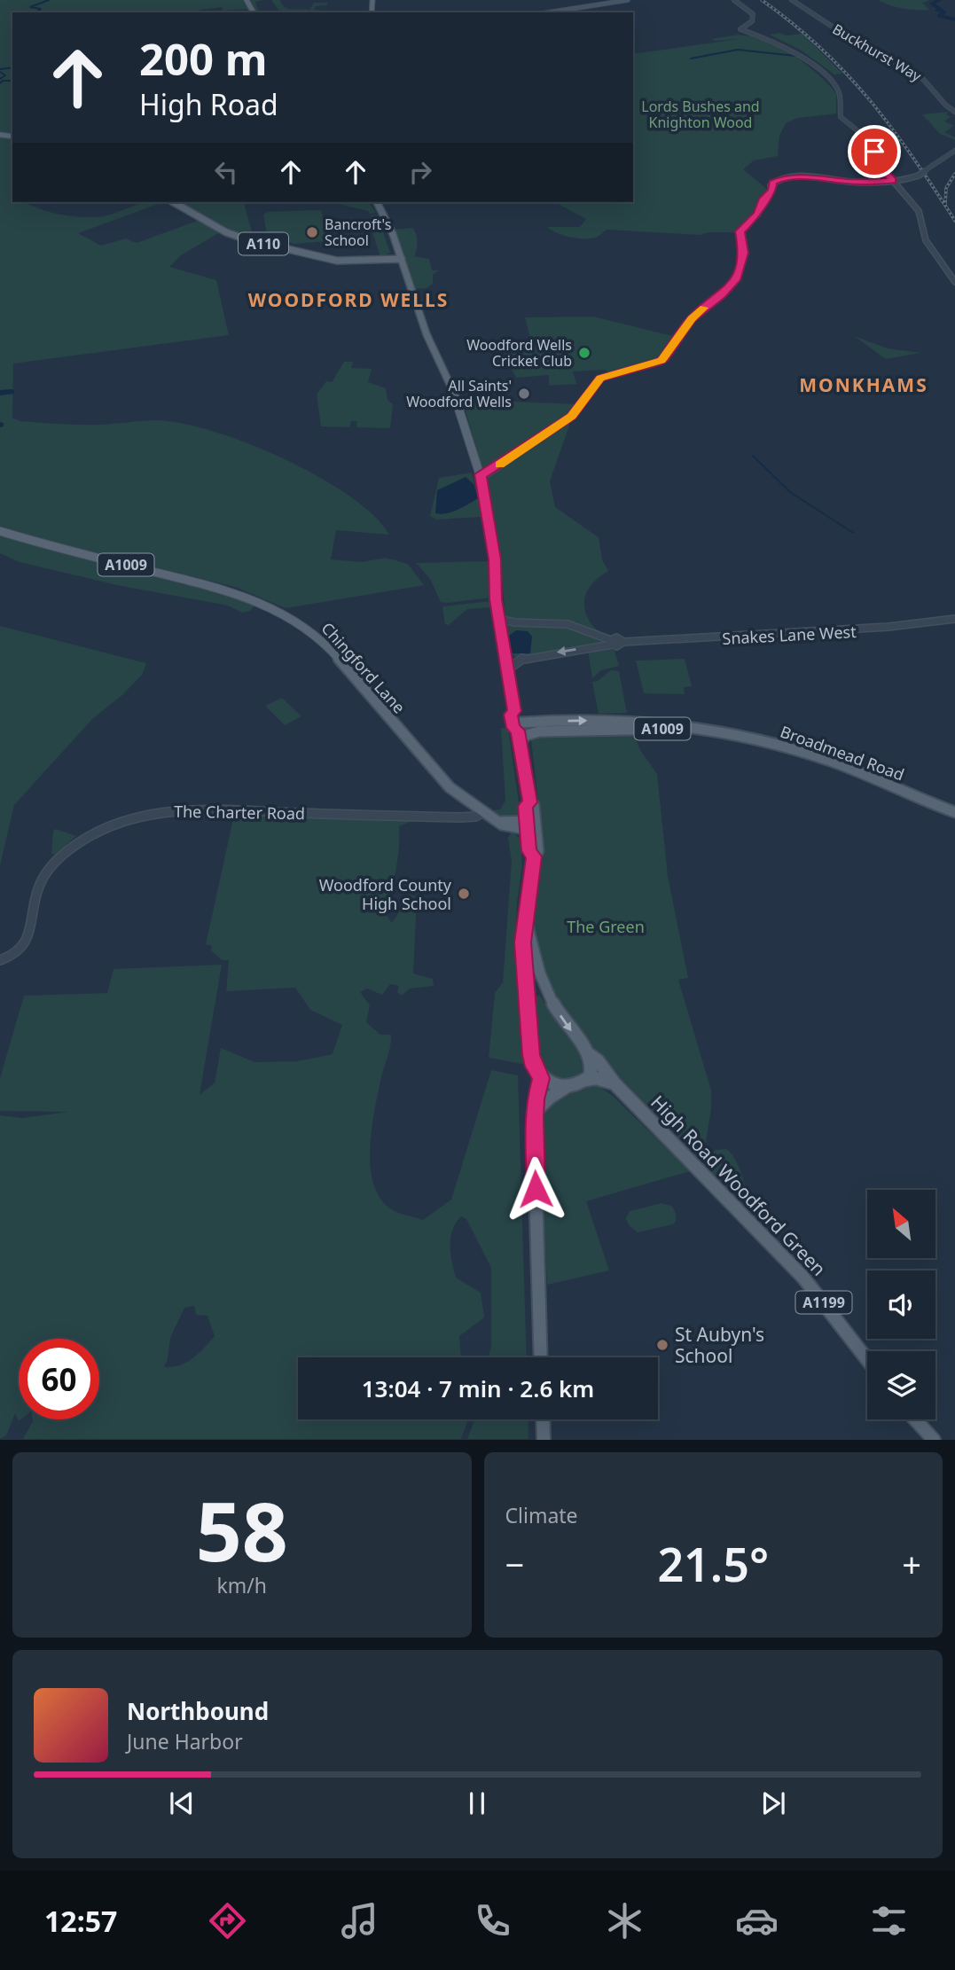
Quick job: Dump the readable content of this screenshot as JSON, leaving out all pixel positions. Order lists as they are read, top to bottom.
{
  "streets": {
    "main road": [
      "A110",
      "A1009",
      "Chingford Lane",
      "Broadmead Road",
      "High Road Woodford Green",
      "A1199"
    ],
    "street": ["Buckhurst Way", "Snakes Lane West", "The Charter Road"]
  },
  "crossings": [
    ["Chingford Lane", "The Charter Road"],
    ["High Road Woodford Green", "A1199"]
  ],
  "districts": ["WOODFORD WELLS", "MONKHAMS"],
  "parks": ["Lords Bushes and Knighton Wood", "The Green"],
  "places": [
    "Bancroft's School",
    "Woodford Wells Cricket Club",
    "All Saints' Woodford Wells",
    "Woodford County High School",
    "St Aubyn's School"
  ],
  "north": "top left",
  "page": {
    "turn": ["200 m", "High Road"],
    "limit": "60",
    "trip": "13:04 · 7 min · 2.6 km",
    "tile": [
      ["58", "km/h"],
      "Climate"
    ],
    "heat": ["−", "21.5°", "+"],
    "song": ["Northbound", "June Harbor"],
    "tabs": "12:57"
  }
}
